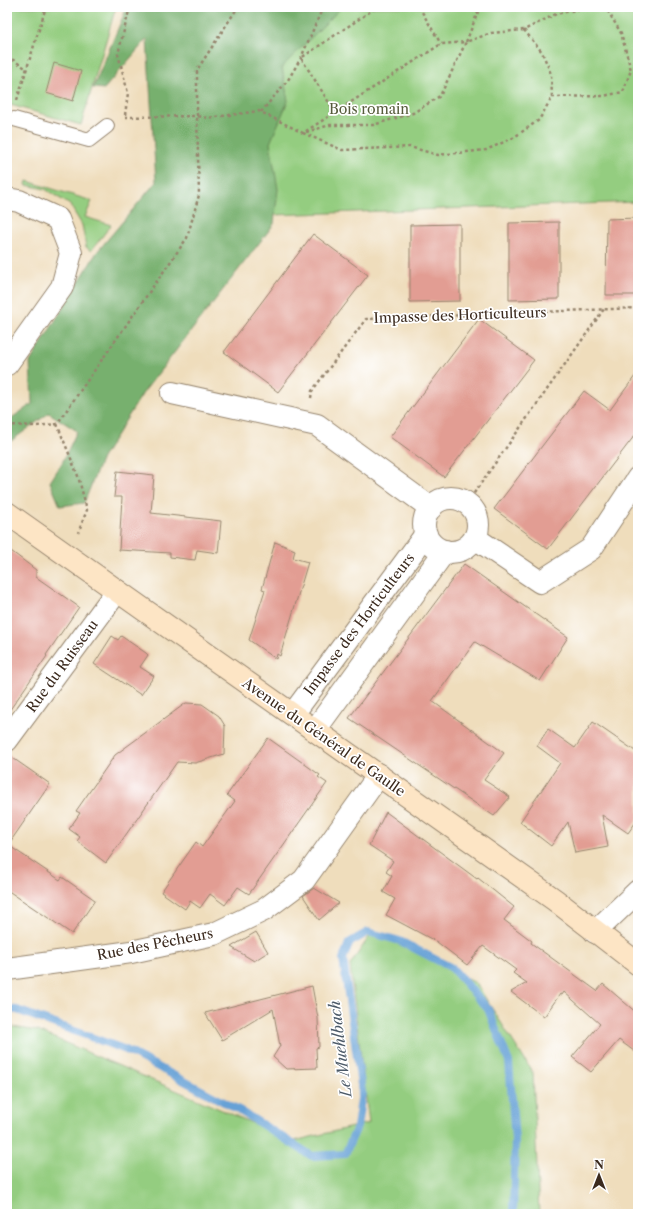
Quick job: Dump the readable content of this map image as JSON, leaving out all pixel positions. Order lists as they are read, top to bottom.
{
  "streets": {
    "main road": ["Avenue du Général de Gaulle"],
    "street": ["Impasse des Horticulteurs", "Rue du Ruisseau", "Rue des Pêcheurs"]
  },
  "crossings": [
    ["Impasse des Horticulteurs", "Avenue du Général de Gaulle"],
    ["Rue du Ruisseau", "Avenue du Général de Gaulle"],
    ["Avenue du Général de Gaulle", "Rue des Pêcheurs"]
  ],
  "water": ["Le Muehlbach"],
  "parks": ["Bois romain"],
  "north": "top"
}
